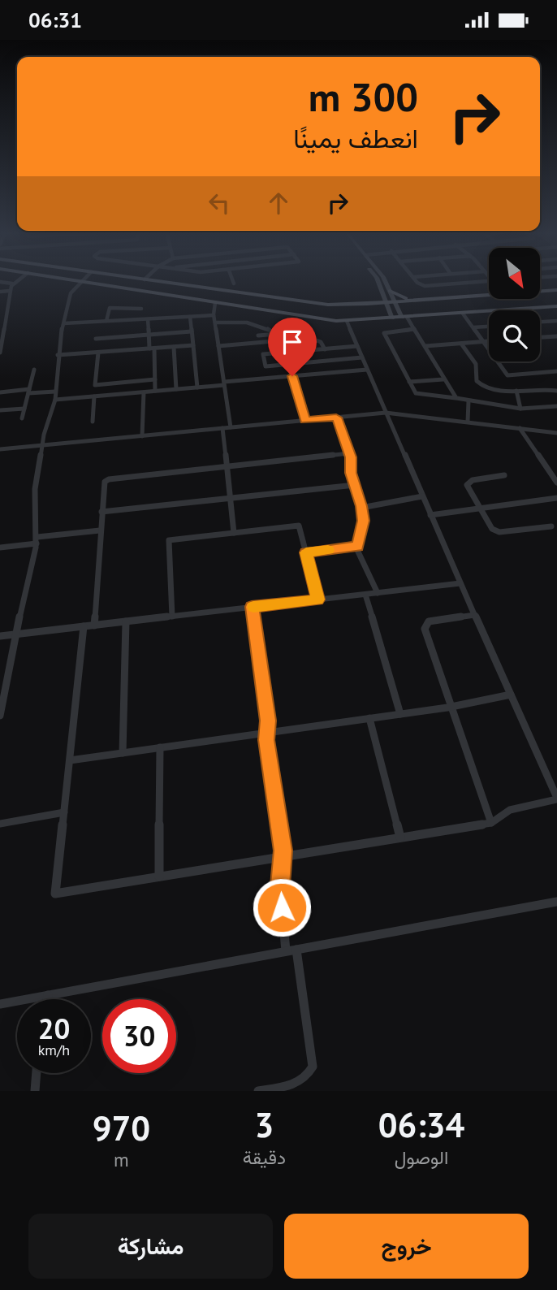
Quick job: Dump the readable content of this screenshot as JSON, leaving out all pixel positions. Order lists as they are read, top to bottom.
{
  "north": "bottom right",
  "page": {
    "status": "06:31",
    "turn": ["300 m", "انعطف يمينًا"],
    "speed": "20 km/h",
    "limit": "30",
    "eta": [
      "06:34",
      "الوصول",
      "3",
      "دقيقة",
      "970",
      "m"
    ],
    "buttons": ["خروج", "مشاركة"]
  }
}
